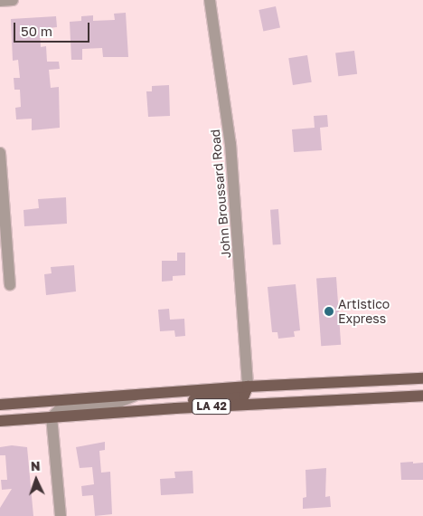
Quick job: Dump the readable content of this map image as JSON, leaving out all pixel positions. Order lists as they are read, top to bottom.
{
  "streets": {
    "main road": ["LA 42"],
    "street": ["John Broussard Road"]
  },
  "crossings": [
    ["John Broussard Road", "LA 42"]
  ],
  "places": ["Artistico Express"],
  "scale_bar": "50 m",
  "north": "top"
}
